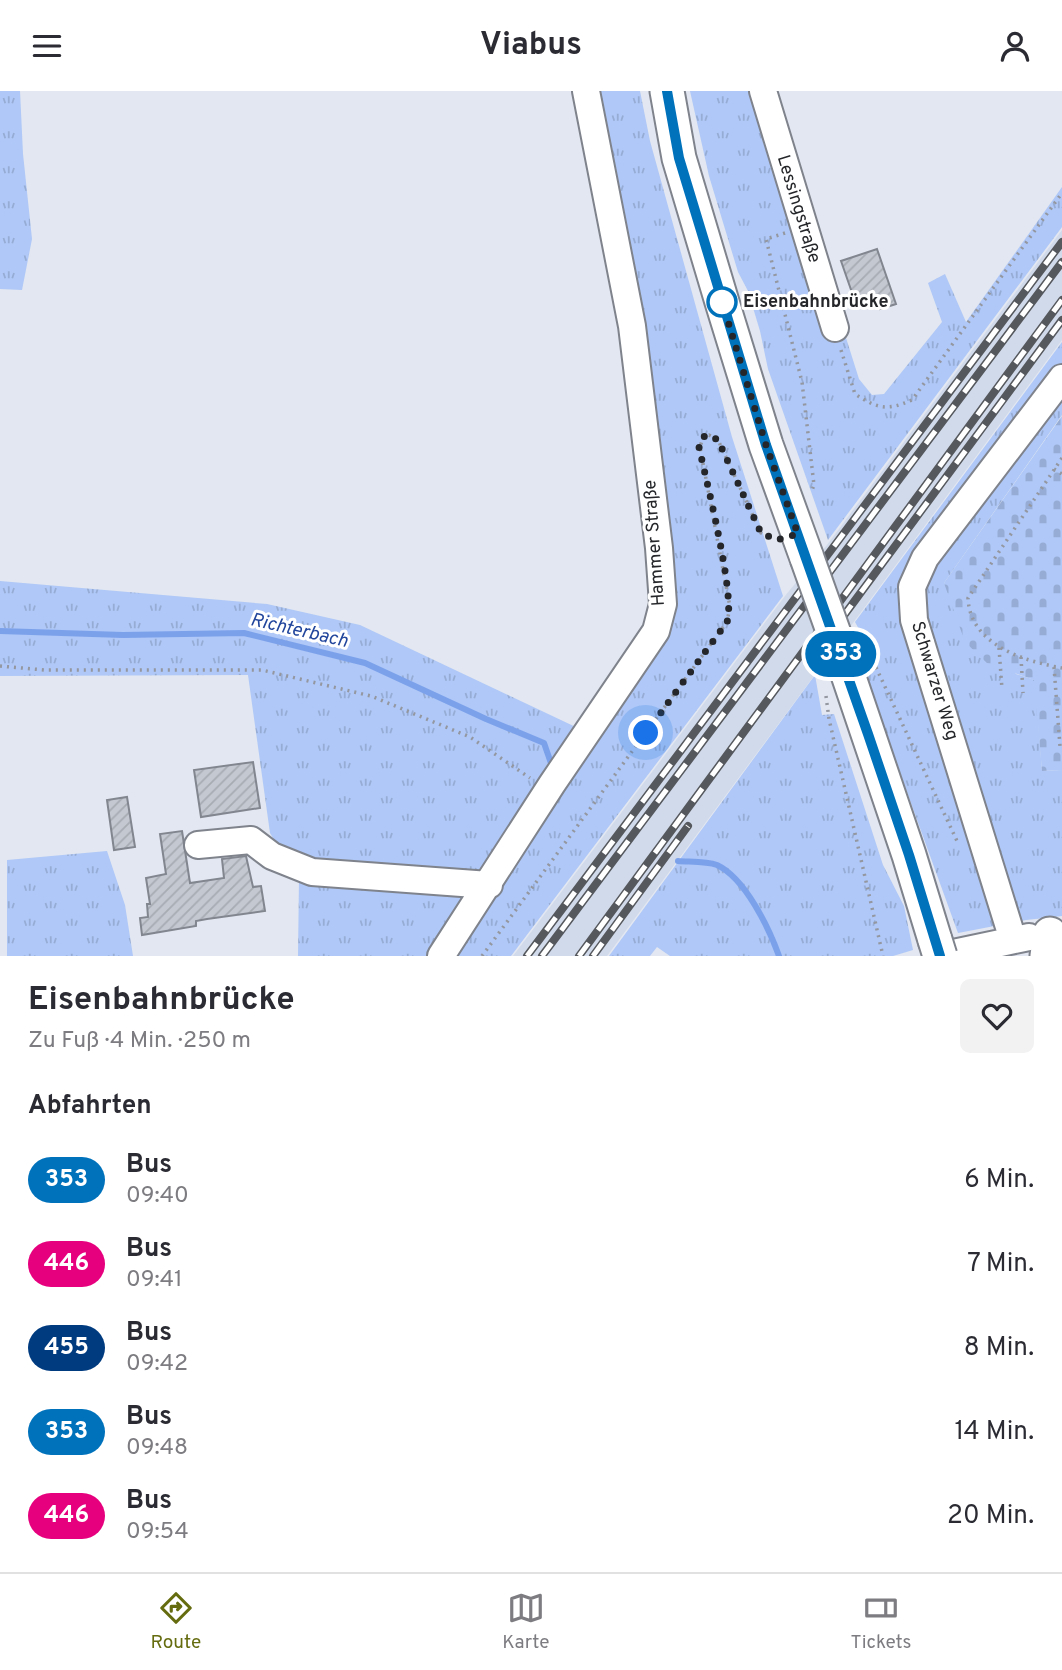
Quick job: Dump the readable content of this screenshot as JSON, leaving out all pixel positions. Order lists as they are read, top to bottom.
{
  "streets": {
    "street": ["Lessingstraße", "Hammer Straße", "Schwarzer Weg"]
  },
  "water": ["Richterbach"],
  "places": ["Eisenbahnbrücke"],
  "lines": ["bus line 353"],
  "page": {
    "header": "Viabus",
    "on_map": "353",
    "heading": [
      ["Eisenbahnbrücke", "Zu Fuß · 4 Min. · 250 m"],
      "Abfahrten"
    ],
    "list": [
      {
        "mark": "353",
        "name": "Bus",
        "note": "09:40",
        "value": "6 Min."
      },
      {
        "mark": "446",
        "name": "Bus",
        "note": "09:41",
        "value": "7 Min."
      },
      {
        "mark": "455",
        "name": "Bus",
        "note": "09:42",
        "value": "8 Min."
      },
      {
        "mark": "353",
        "name": "Bus",
        "note": "09:48",
        "value": "14 Min."
      },
      {
        "mark": "446",
        "name": "Bus",
        "note": "09:54",
        "value": "20 Min."
      }
    ],
    "tabs": ["Route", "Karte", "Tickets"]
  }
}
